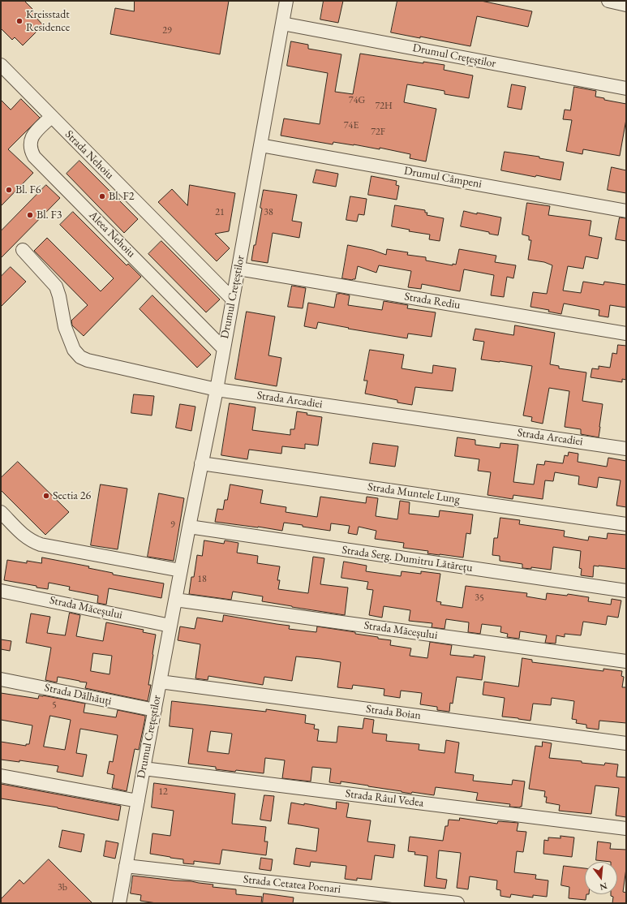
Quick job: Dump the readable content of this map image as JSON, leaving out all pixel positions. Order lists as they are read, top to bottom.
{
  "streets": {
    "street": [
      "Drumul Crețeștilor",
      "Strada Nehoiu",
      "Drumul Câmpeni",
      "Aleea Nehoiu",
      "Strada Rediu",
      "Strada Arcadiei",
      "Strada Muntele Lung",
      "Strada Serg. Dumitru Lătărețu",
      "Strada Măceșului",
      "Strada Dălhăuți",
      "Strada Boian",
      "Strada Râul Vedea",
      "Strada Cetatea Poenari"
    ]
  },
  "crossings": [
    ["Drumul Crețeștilor", "Strada Nehoiu"],
    ["Drumul Crețeștilor", "Drumul Câmpeni"],
    ["Drumul Crețeștilor", "Aleea Nehoiu"],
    ["Drumul Crețeștilor", "Strada Rediu"],
    ["Drumul Crețeștilor", "Strada Arcadiei"],
    ["Drumul Crețeștilor", "Strada Muntele Lung"],
    ["Drumul Crețeștilor", "Strada Serg. Dumitru Lătărețu"],
    ["Drumul Crețeștilor", "Strada Măceșului"],
    ["Drumul Crețeștilor", "Strada Dălhăuți"],
    ["Drumul Crețeștilor", "Strada Boian"],
    ["Drumul Crețeștilor", "Strada Râul Vedea"],
    ["Drumul Crețeștilor", "Strada Cetatea Poenari"],
    ["Strada Nehoiu", "Aleea Nehoiu"]
  ],
  "places": [
    "Kreisstadt Residence",
    "Bl. F6",
    "Bl. F2",
    "Bl. F3",
    "Sectia 26"
  ],
  "house_numbers": [
    "29",
    "74G",
    "72H",
    "74E",
    "72F",
    "21",
    "38",
    "9",
    "18",
    "35",
    "5",
    "12",
    "3b"
  ],
  "north": "bottom"
}
